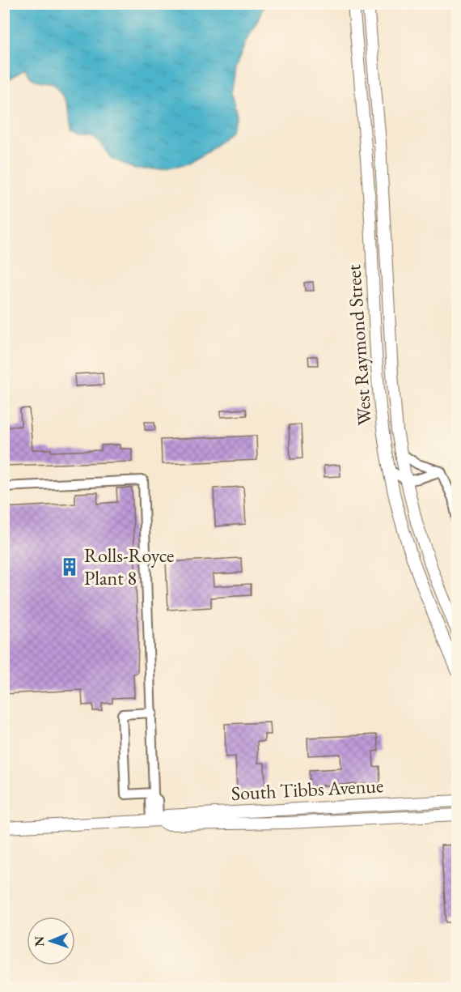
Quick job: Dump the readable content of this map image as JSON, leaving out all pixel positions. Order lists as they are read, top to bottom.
{
  "streets": {
    "main road": ["West Raymond Street", "South Tibbs Avenue"]
  },
  "places": {
    "building": ["Rolls-Royce Plant 8"]
  },
  "north": "left"
}
